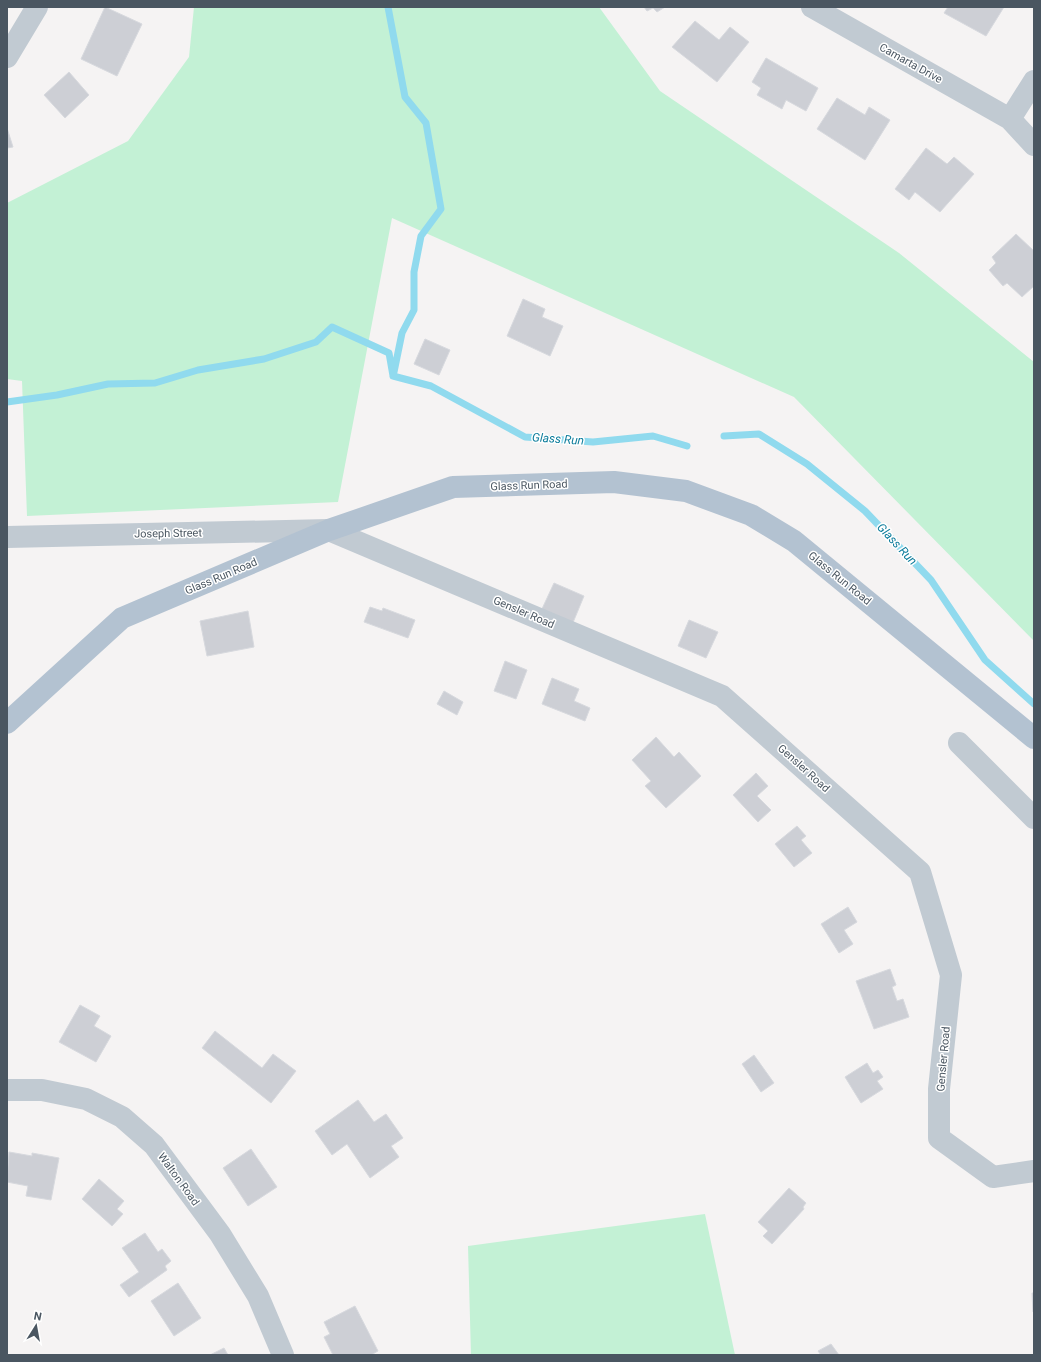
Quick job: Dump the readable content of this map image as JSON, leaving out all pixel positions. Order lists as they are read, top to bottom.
{
  "streets": {
    "main road": ["Glass Run Road"],
    "street": [
      "Camarta Drive",
      "Joseph Street",
      "Gensler Road",
      "Walton Road"
    ]
  },
  "crossings": [
    ["Glass Run Road", "Joseph Street"],
    ["Glass Run Road", "Gensler Road"],
    ["Joseph Street", "Gensler Road"]
  ],
  "water": ["Glass Run"],
  "north": "top"
}
